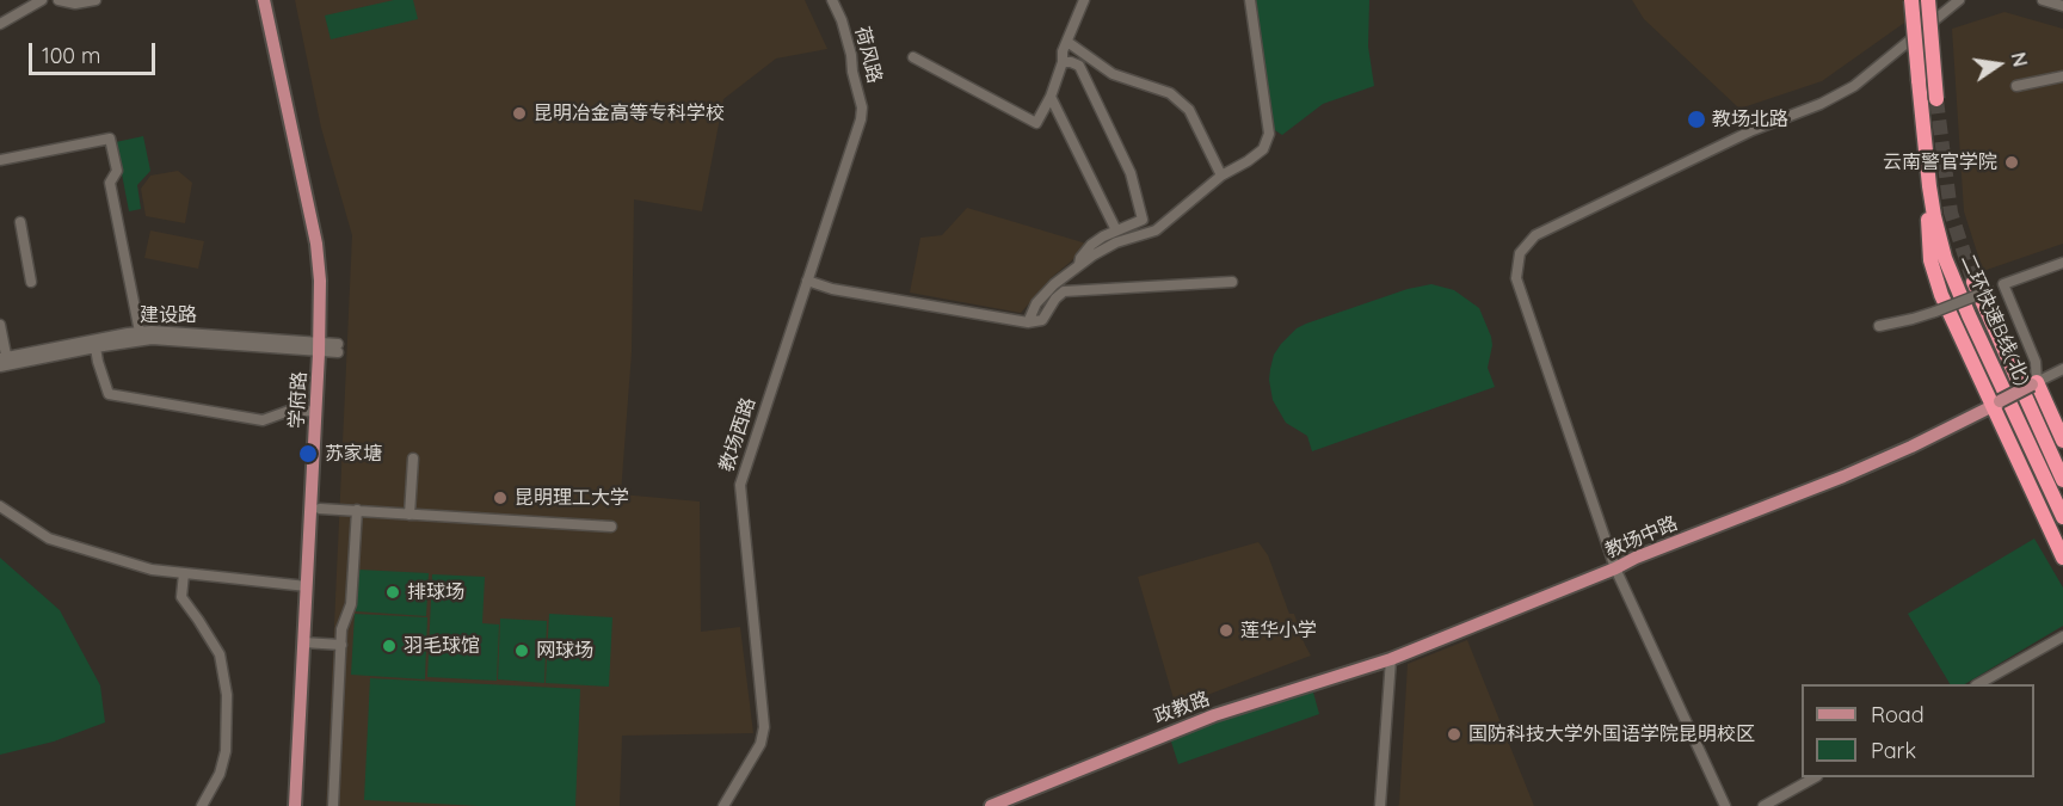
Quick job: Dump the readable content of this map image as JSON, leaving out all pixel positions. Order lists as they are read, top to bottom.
{
  "streets": {
    "highway": ["二环快速B线(北)"],
    "main road": ["学府路", "教场中路", "政教路"],
    "street": ["荷风路", "建设路", "教场西路"]
  },
  "crossings": [
    ["荷风路", "教场西路"],
    ["建设路", "学府路"],
    ["教场中路", "政教路"]
  ],
  "places": [
    "昆明冶金高等专科学校",
    "教场北路",
    "云南警官学院",
    "苏家塘",
    "昆明理工大学",
    "排球场",
    "莲华小学",
    "羽毛球馆",
    "网球场",
    "国防科技大学外国语学院昆明校区"
  ],
  "legend": ["Road", "Park"],
  "scale_bar": "100 m",
  "north": "right"
}
